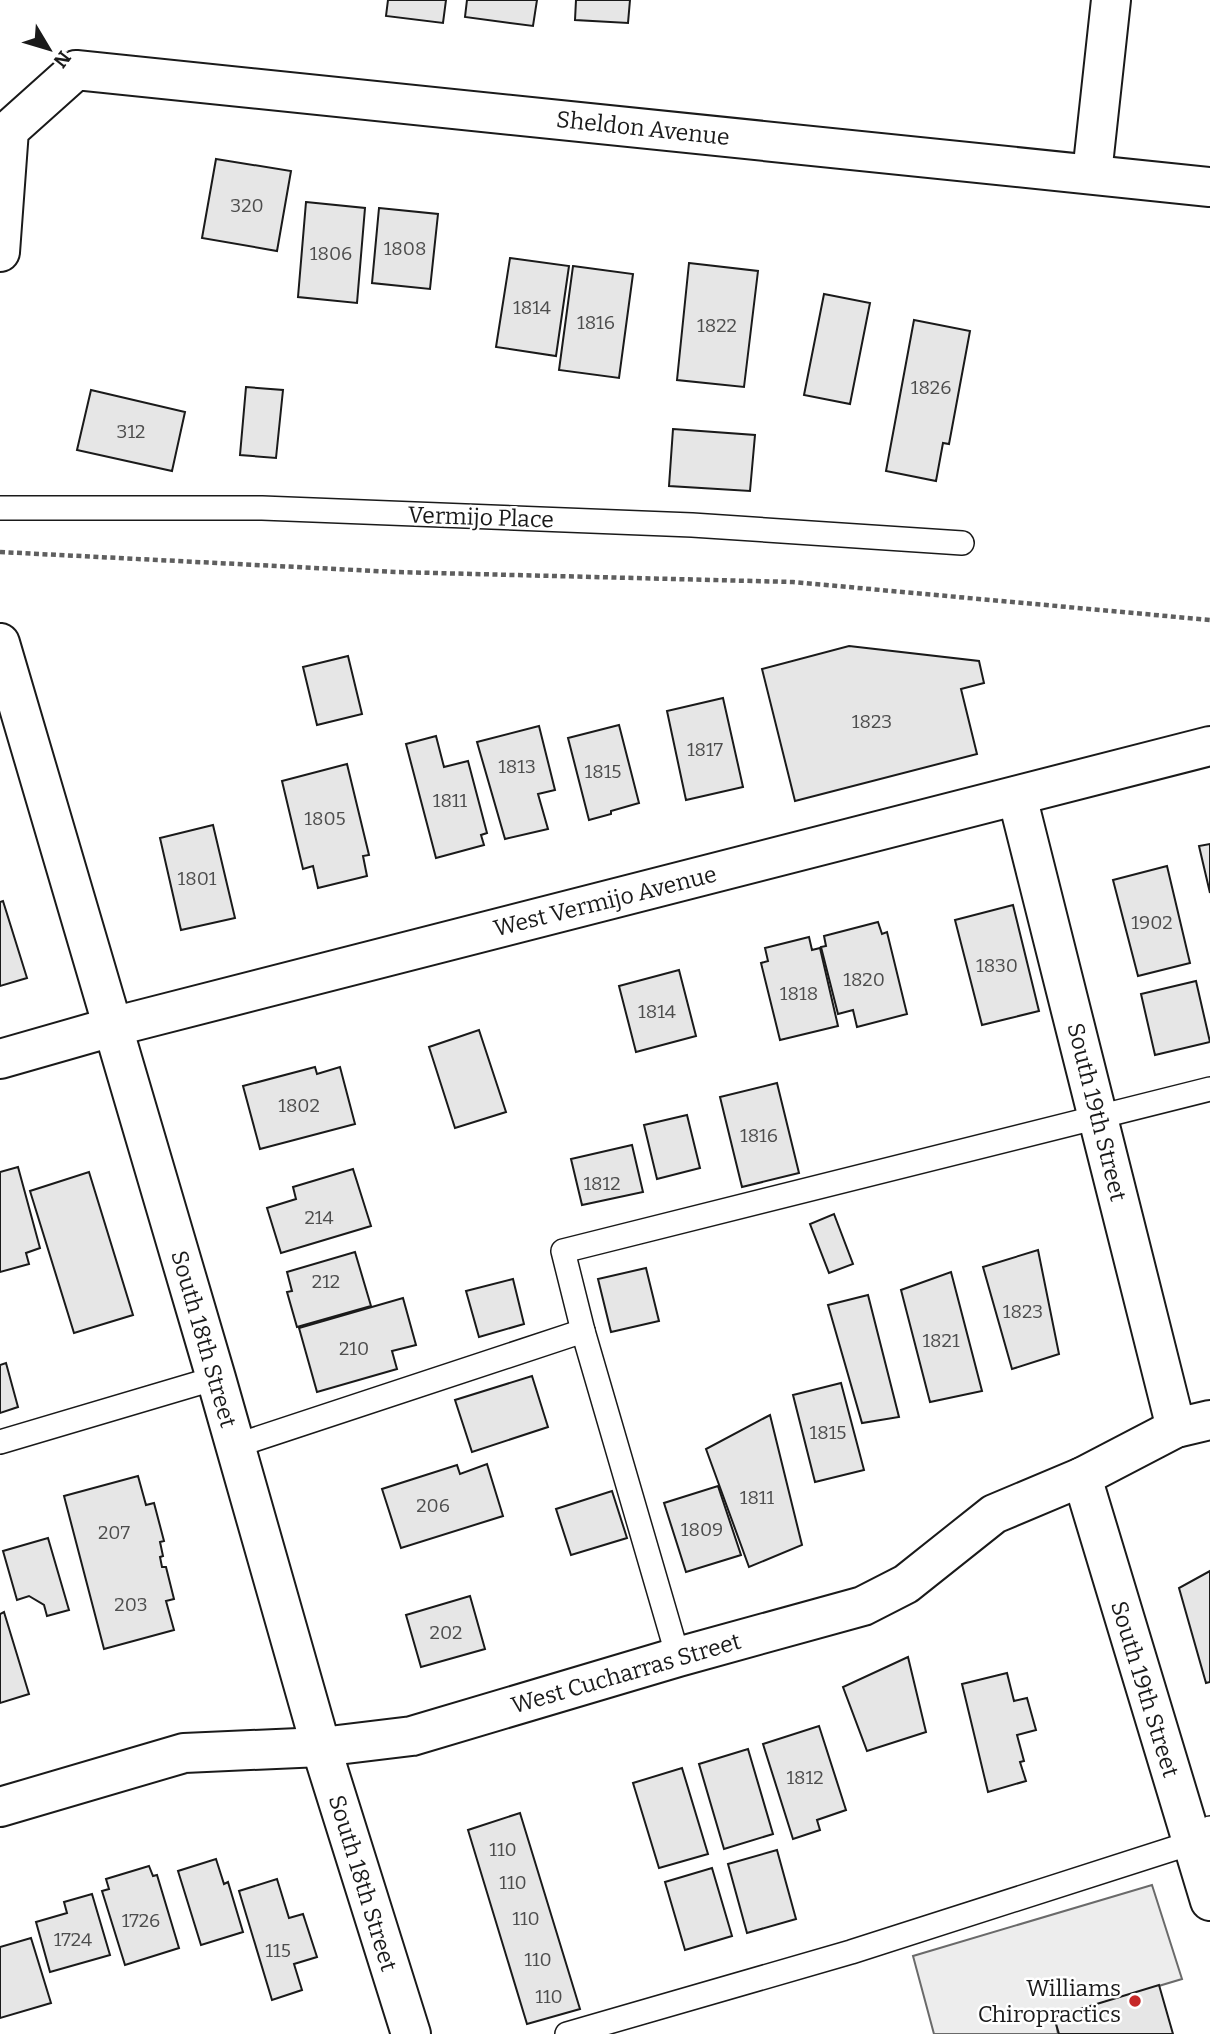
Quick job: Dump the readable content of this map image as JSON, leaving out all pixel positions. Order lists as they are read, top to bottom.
{
  "streets": {
    "street": [
      "Sheldon Avenue",
      "West Vermijo Avenue",
      "South 19th Street",
      "South 18th Street",
      "West Cucharras Street"
    ],
    "lane": ["Vermijo Place"]
  },
  "crossings": [
    ["West Vermijo Avenue", "South 19th Street"],
    ["West Vermijo Avenue", "South 18th Street"],
    ["South 19th Street", "West Cucharras Street"],
    ["South 18th Street", "West Cucharras Street"]
  ],
  "places": ["Williams Chiropractics"],
  "house_numbers": [
    "320",
    "1808",
    "1806",
    "1814",
    "1816",
    "1822",
    "1826",
    "312",
    "1823",
    "1817",
    "1813",
    "1815",
    "1811",
    "1805",
    "1801",
    "1902",
    "1830",
    "1820",
    "1818",
    "1814",
    "1802",
    "1816",
    "1812",
    "214",
    "212",
    "1823",
    "1821",
    "210",
    "1815",
    "1811",
    "206",
    "1809",
    "207",
    "203",
    "202",
    "1812",
    "110",
    "110",
    "110",
    "1726",
    "1724",
    "115",
    "110",
    "110"
  ],
  "north": "bottom right"
}
